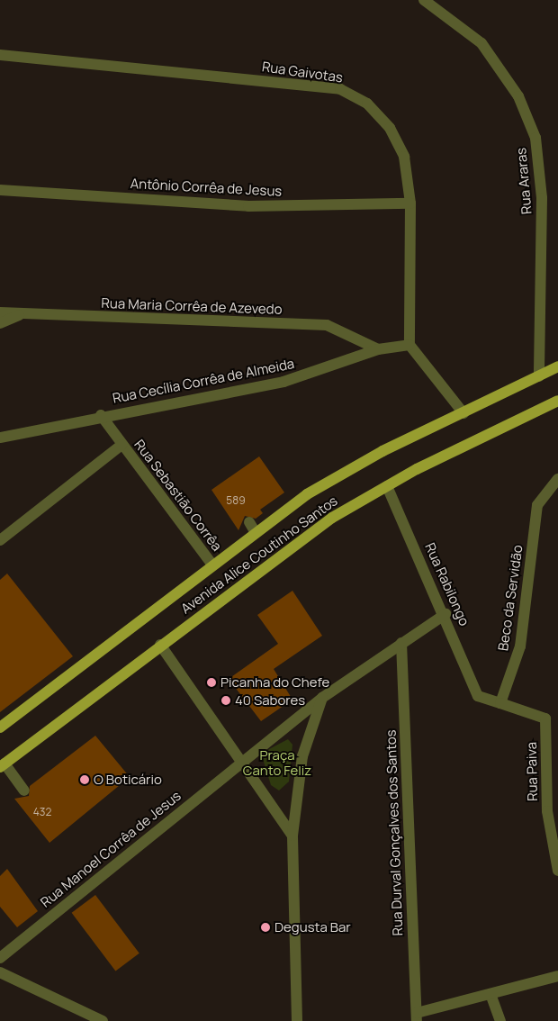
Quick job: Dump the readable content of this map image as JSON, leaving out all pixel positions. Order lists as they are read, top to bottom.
{
  "streets": {
    "main road": ["Avenida Alice Coutinho Santos"],
    "street": [
      "Rua Gaivotas",
      "Rua Araras",
      "Antônio Corrêa de Jesus",
      "Rua Maria Corrêa de Azevedo",
      "Rua Cecília Corrêa de Almeida",
      "Rua Sebastião Corrêa",
      "Rua Rabilongo",
      "Beco da Servidão",
      "Rua Paiva",
      "Rua Durval Gonçalves dos Santos",
      "Rua Manoel Corrêa de Jesus"
    ]
  },
  "crossings": [
    ["Rua Gaivotas", "Antônio Corrêa de Jesus"],
    ["Rua Gaivotas", "Rua Cecília Corrêa de Almeida"],
    ["Rua Araras", "Avenida Alice Coutinho Santos"],
    ["Rua Maria Corrêa de Azevedo", "Rua Cecília Corrêa de Almeida"],
    ["Rua Cecília Corrêa de Almeida", "Rua Sebastião Corrêa"],
    ["Rua Sebastião Corrêa", "Avenida Alice Coutinho Santos"],
    ["Avenida Alice Coutinho Santos", "Rua Rabilongo"],
    ["Rua Rabilongo", "Beco da Servidão"],
    ["Rua Rabilongo", "Rua Paiva"],
    ["Rua Rabilongo", "Rua Manoel Corrêa de Jesus"],
    ["Beco da Servidão", "Rua Paiva"],
    ["Rua Durval Gonçalves dos Santos", "Rua Manoel Corrêa de Jesus"]
  ],
  "parks": ["Praça Canto Feliz"],
  "places": [
    "Picanha do Chefe",
    "40 Sabores",
    "O Boticário",
    "Degusta Bar"
  ],
  "house_numbers": ["589", "432"]
}
